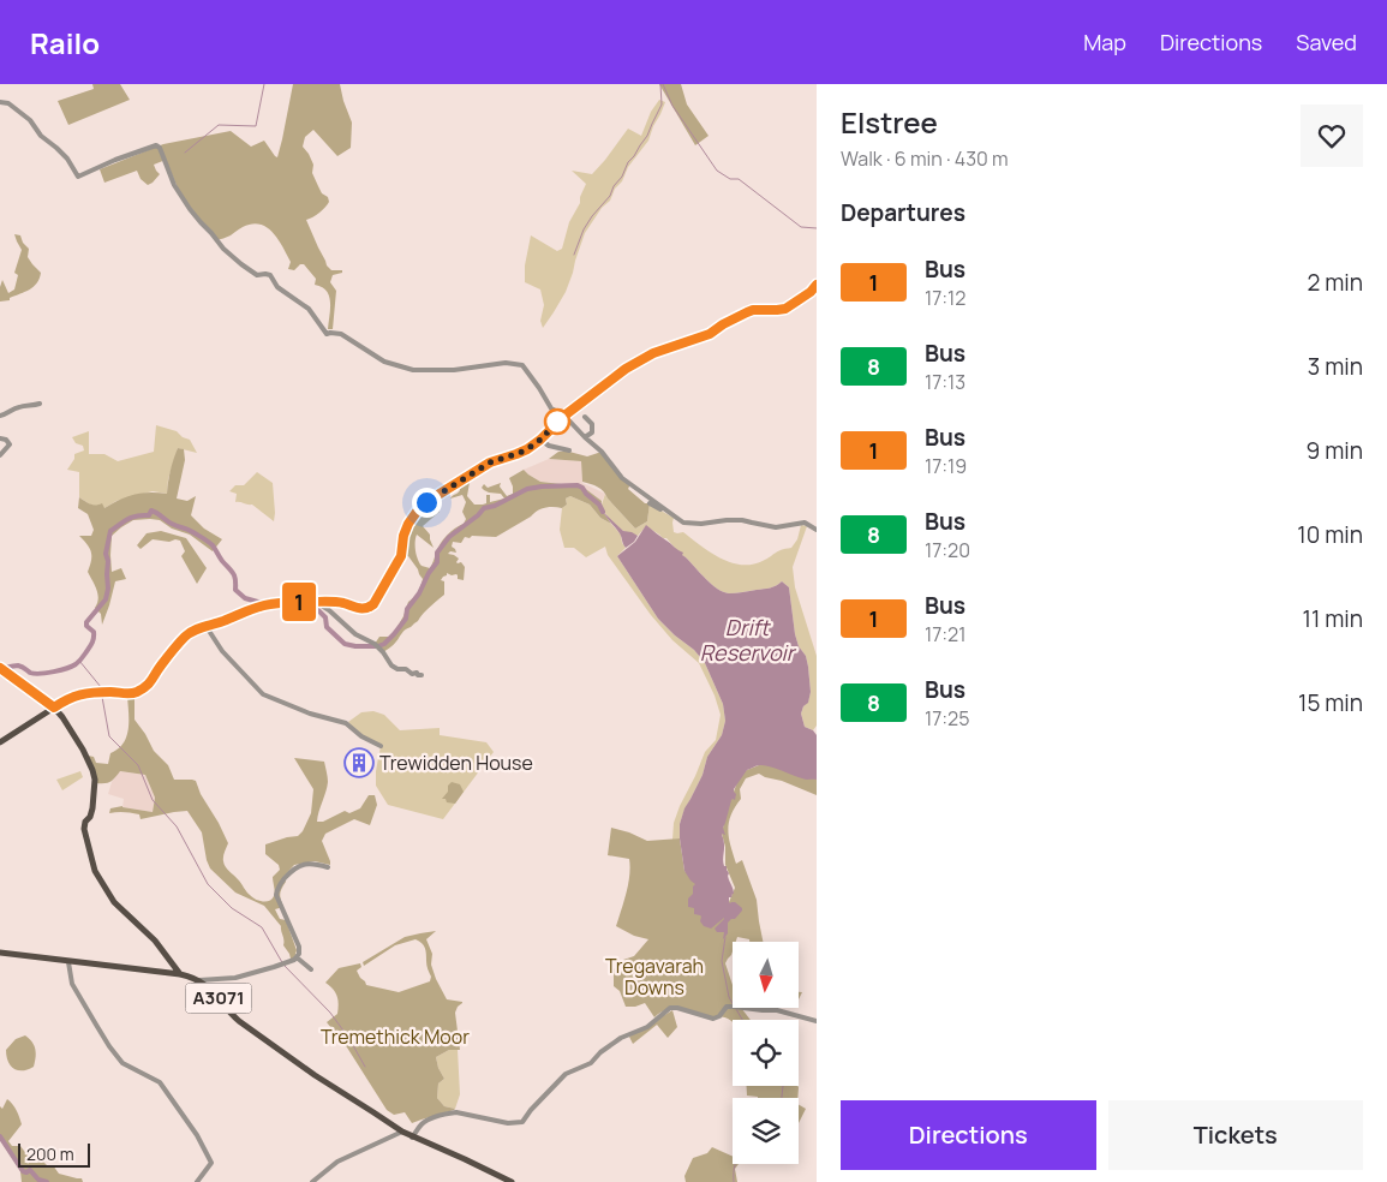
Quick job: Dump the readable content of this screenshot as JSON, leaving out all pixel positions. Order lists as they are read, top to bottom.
{
  "streets": {
    "main road": ["A3071"]
  },
  "water": ["Drift Reservoir"],
  "parks": ["Tregavarah Downs", "Tremethick Moor"],
  "places": {
    "building": ["Trewidden House"]
  },
  "lines": ["bus line 1"],
  "scale_bar": "200 m",
  "north": "bottom",
  "page": {
    "header": "Railo",
    "nav": ["Map", "Directions", "Saved"],
    "on_map": "1",
    "heading": [
      ["Elstree", "Walk · 6 min · 430 m"],
      "Departures"
    ],
    "list": [
      {
        "mark": "1",
        "name": "Bus",
        "note": "17:12",
        "value": "2 min"
      },
      {
        "mark": "8",
        "name": "Bus",
        "note": "17:13",
        "value": "3 min"
      },
      {
        "mark": "1",
        "name": "Bus",
        "note": "17:19",
        "value": "9 min"
      },
      {
        "mark": "8",
        "name": "Bus",
        "note": "17:20",
        "value": "10 min"
      },
      {
        "mark": "1",
        "name": "Bus",
        "note": "17:21",
        "value": "11 min"
      },
      {
        "mark": "8",
        "name": "Bus",
        "note": "17:25",
        "value": "15 min"
      }
    ],
    "buttons": ["Directions", "Tickets"],
    "scale": "200 m"
  }
}
